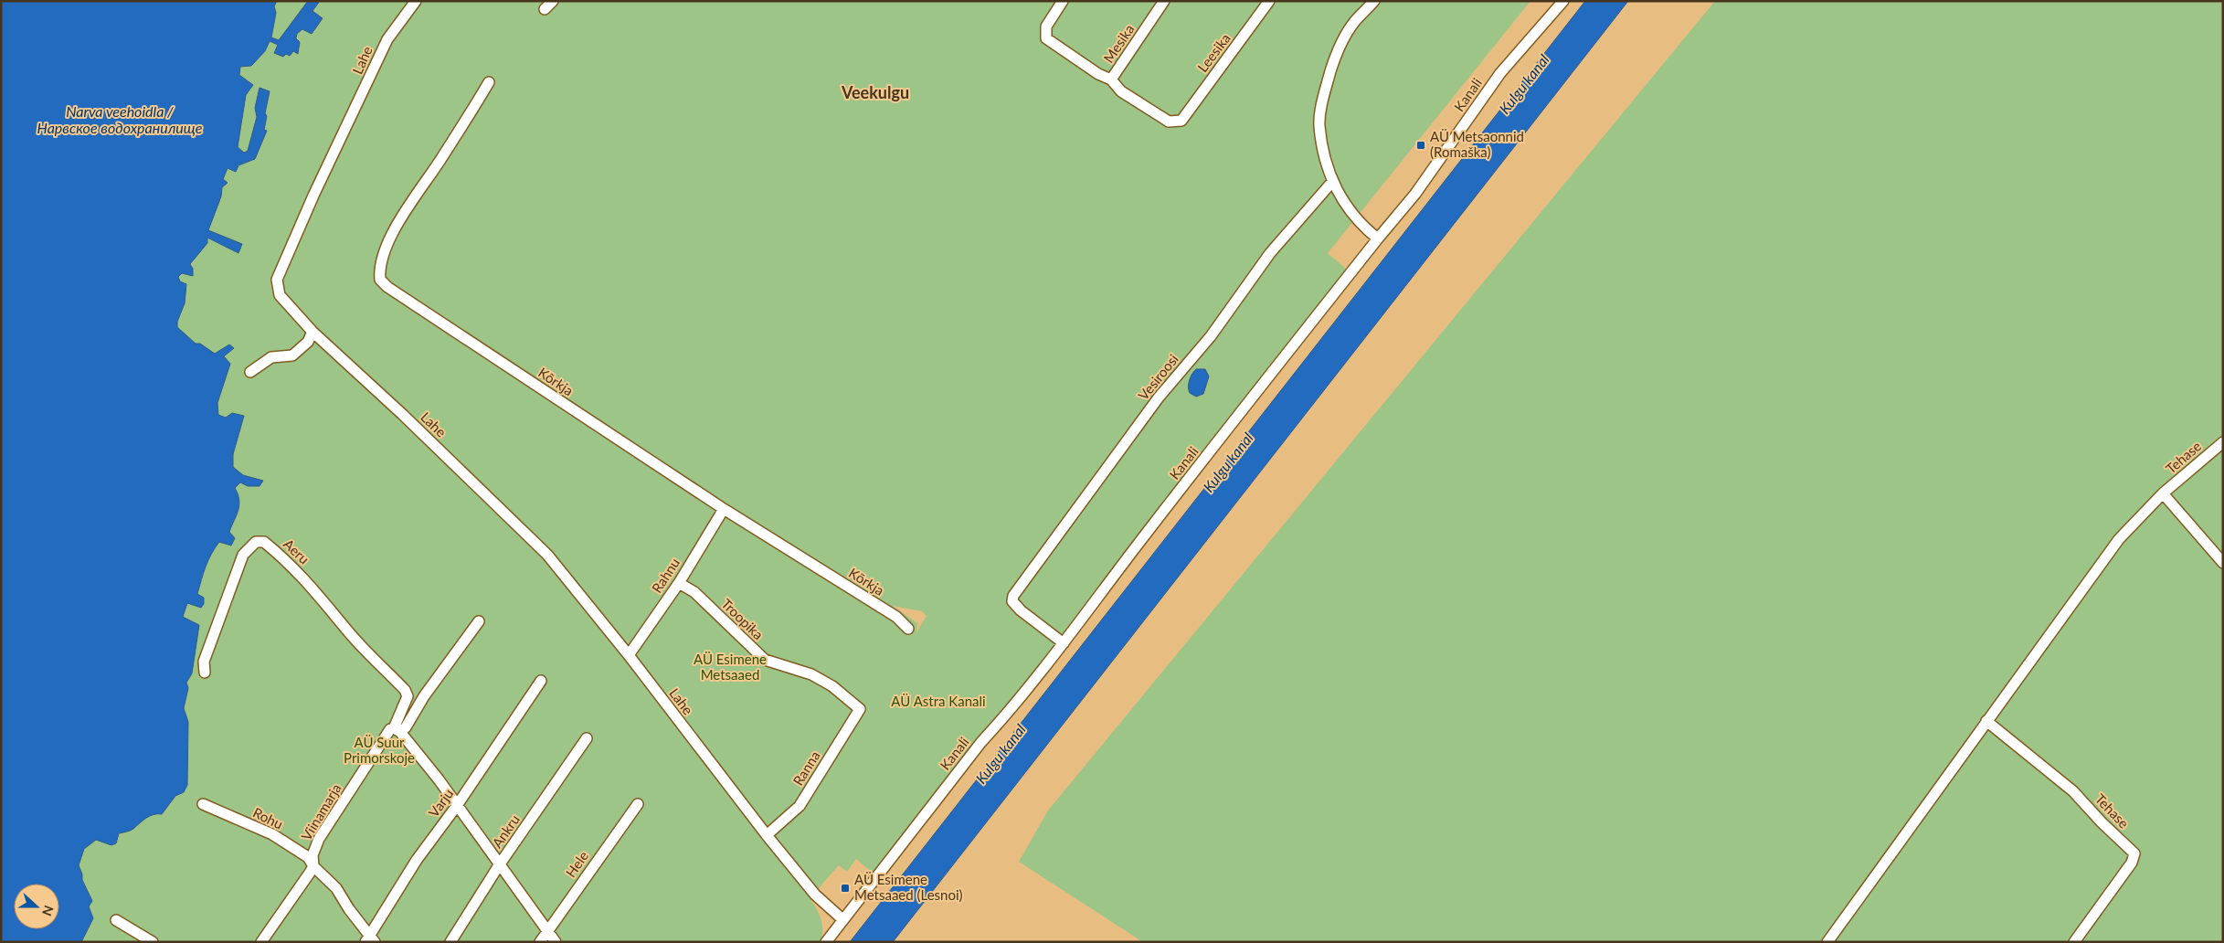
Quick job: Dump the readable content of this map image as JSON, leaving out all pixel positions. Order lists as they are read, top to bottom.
{
  "streets": {
    "street": [
      "Mesika",
      "Leesika",
      "Lahe",
      "Kanali",
      "Vesiroosi",
      "Kõrkja",
      "Tehase",
      "Aeru",
      "Rahnu",
      "Troopika",
      "Ranna",
      "Varju",
      "Viinamarja",
      "Rohu",
      "Ankru",
      "Hele"
    ]
  },
  "crossings": [
    ["Mesika", "Leesika"],
    ["Lahe", "Kanali"],
    ["Lahe", "Rahnu"],
    ["Lahe", "Ranna"],
    ["Kanali", "Vesiroosi"],
    ["Kõrkja", "Rahnu"],
    ["Aeru", "Viinamarja"],
    ["Rahnu", "Troopika"],
    ["Troopika", "Ranna"],
    ["Varju", "Rohu"],
    ["Viinamarja", "Rohu"]
  ],
  "districts": ["Veekulgu"],
  "water": ["Kulgu kanal", "Narva veehoidla / Нарвское водохранилище"],
  "parks": ["AÜ Esimene Metsaaed", "AÜ Astra Kanali", "AÜ Suur Primorskoje"],
  "places": {
    "transit": ["AÜ Metsaonnid (Romaška)", "AÜ Esimene Metsaaed (Lesnoi)"]
  },
  "north": "right"
}
